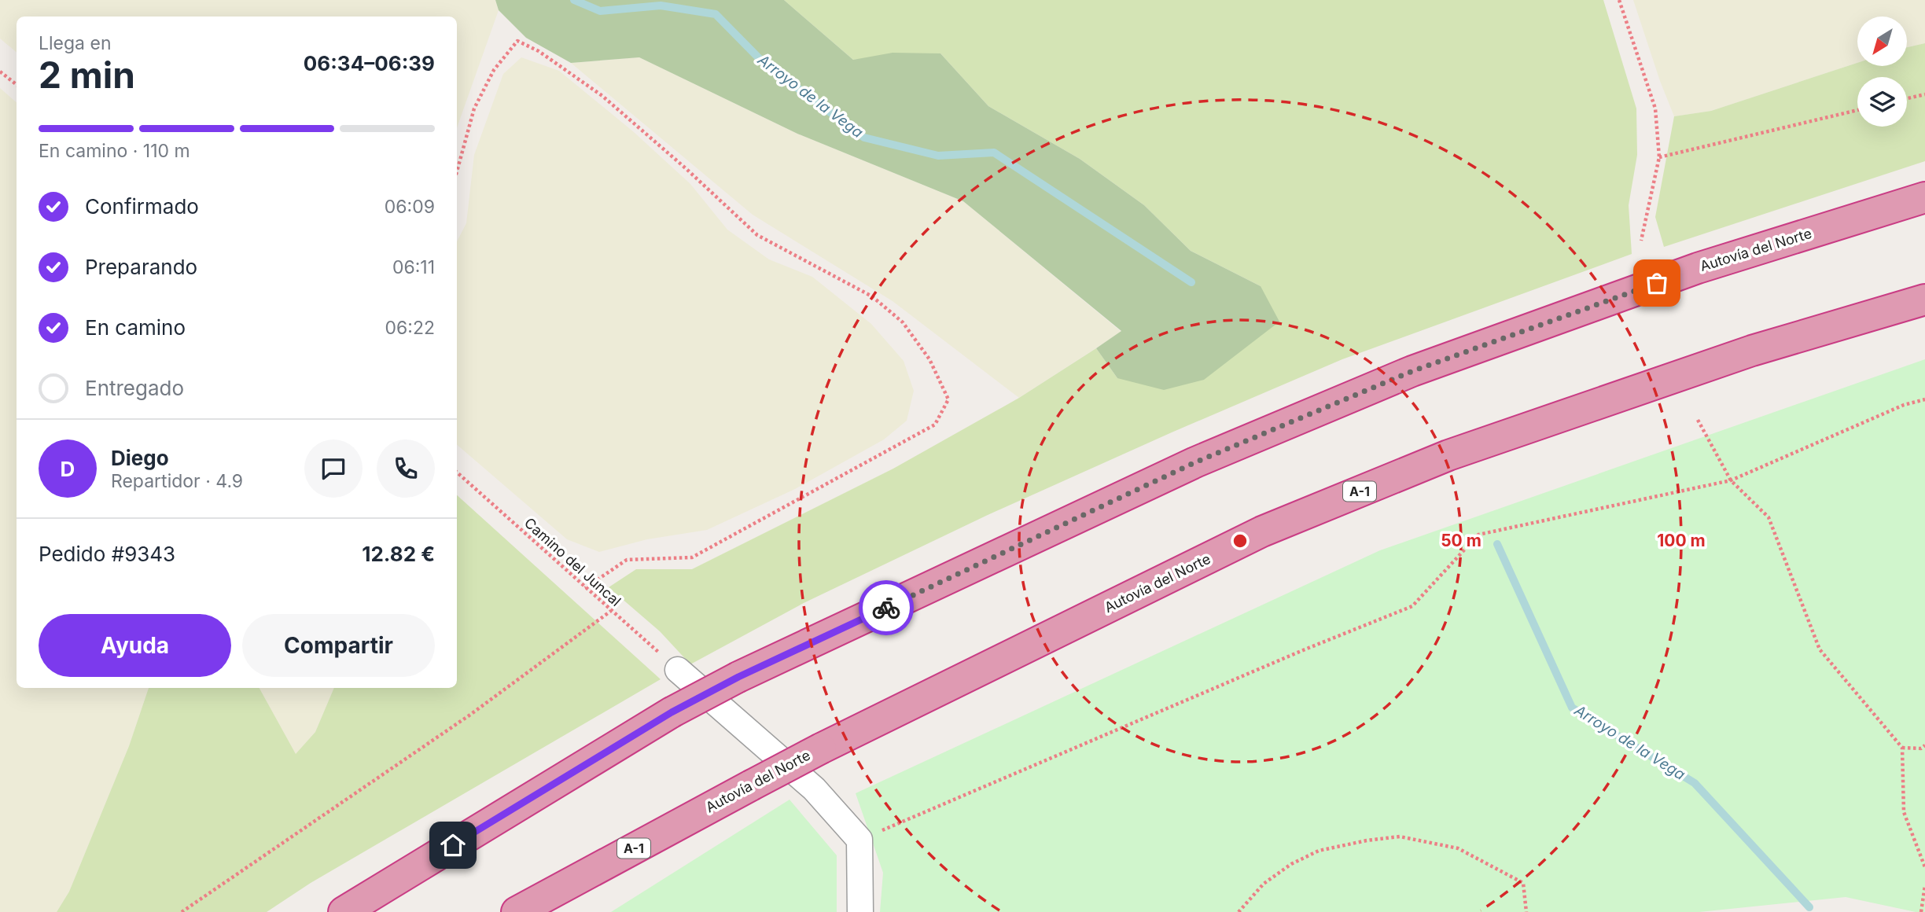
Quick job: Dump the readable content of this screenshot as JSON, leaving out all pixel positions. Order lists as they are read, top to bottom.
{
  "streets": {
    "highway": ["Autovía del Norte", "A-1"],
    "path": ["Camino del Juncal"]
  },
  "water": ["Arroyo de la Vega"],
  "north": "bottom left",
  "page": {
    "heading": ["2 min", "Llega en", "06:34–06:39"],
    "panel": [
      "Diego",
      "Repartidor · 4.9",
      "Pedido #9343",
      "12.82 €"
    ],
    "bar": "En camino · 110 m",
    "list": [
      ["Confirmado", "06:09"],
      ["Preparando", "06:11"],
      ["En camino", "06:22"],
      "Entregado"
    ],
    "round": "D",
    "buttons": ["Ayuda", "Compartir"]
  },
  "rings": ["50 m", "100 m"]
}
